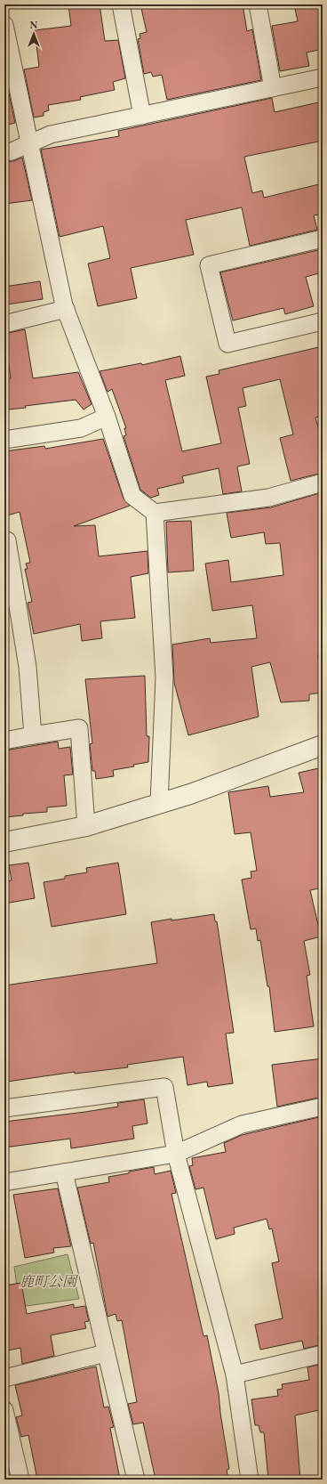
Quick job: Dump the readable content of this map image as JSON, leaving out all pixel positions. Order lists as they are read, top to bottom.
{
  "parks": ["鹿町公園"],
  "north": "top"
}
